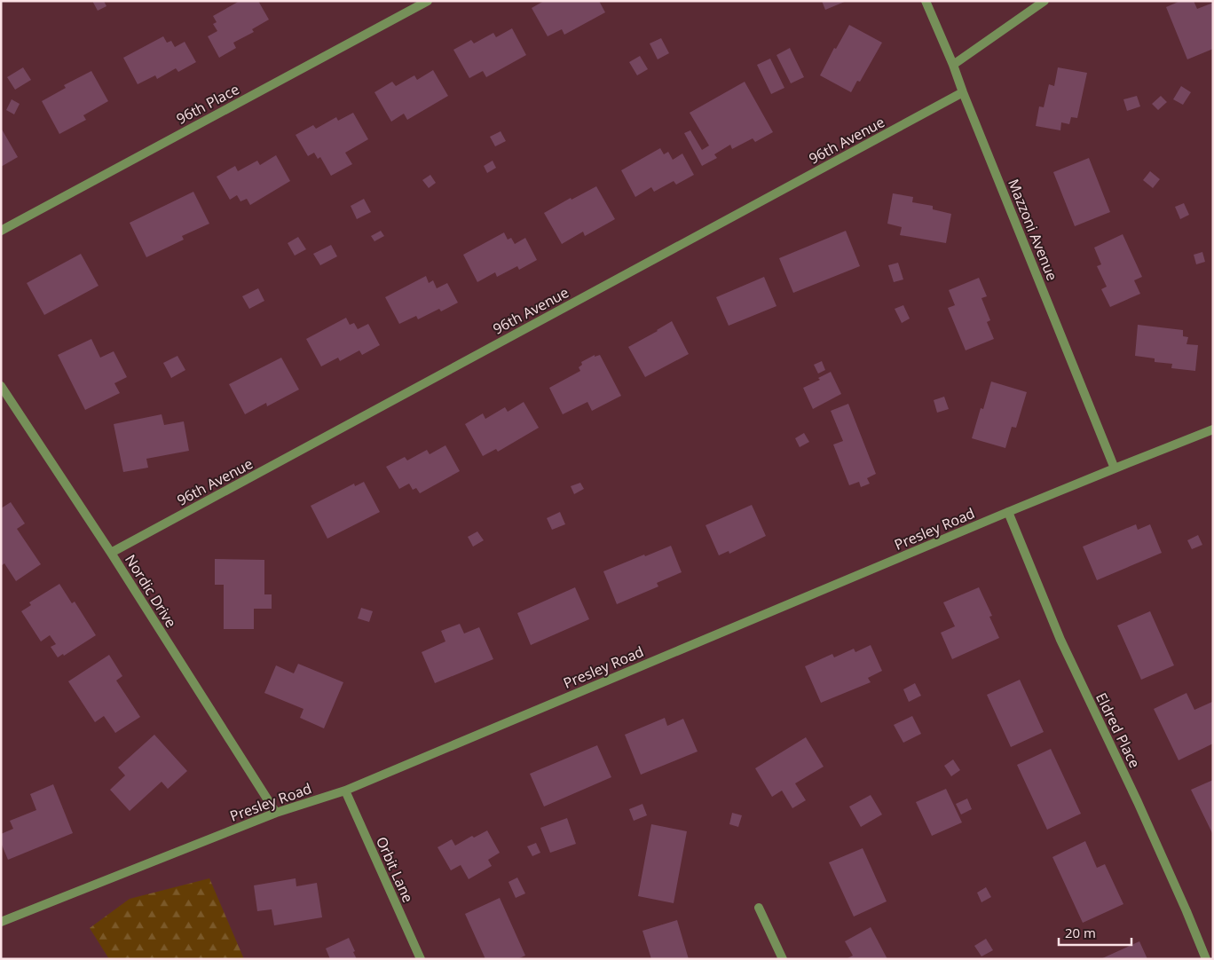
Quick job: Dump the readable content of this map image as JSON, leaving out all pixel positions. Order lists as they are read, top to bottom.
{
  "streets": {
    "street": [
      "96th Place",
      "96th Avenue",
      "Mazzoni Avenue",
      "Presley Road",
      "Nordic Drive",
      "Eldred Place",
      "Orbit Lane"
    ]
  },
  "crossings": [
    ["96th Avenue", "Mazzoni Avenue"],
    ["96th Avenue", "Nordic Drive"],
    ["Mazzoni Avenue", "Presley Road"],
    ["Presley Road", "Nordic Drive"],
    ["Presley Road", "Eldred Place"],
    ["Presley Road", "Orbit Lane"]
  ],
  "scale_bar": "20 m"
}
